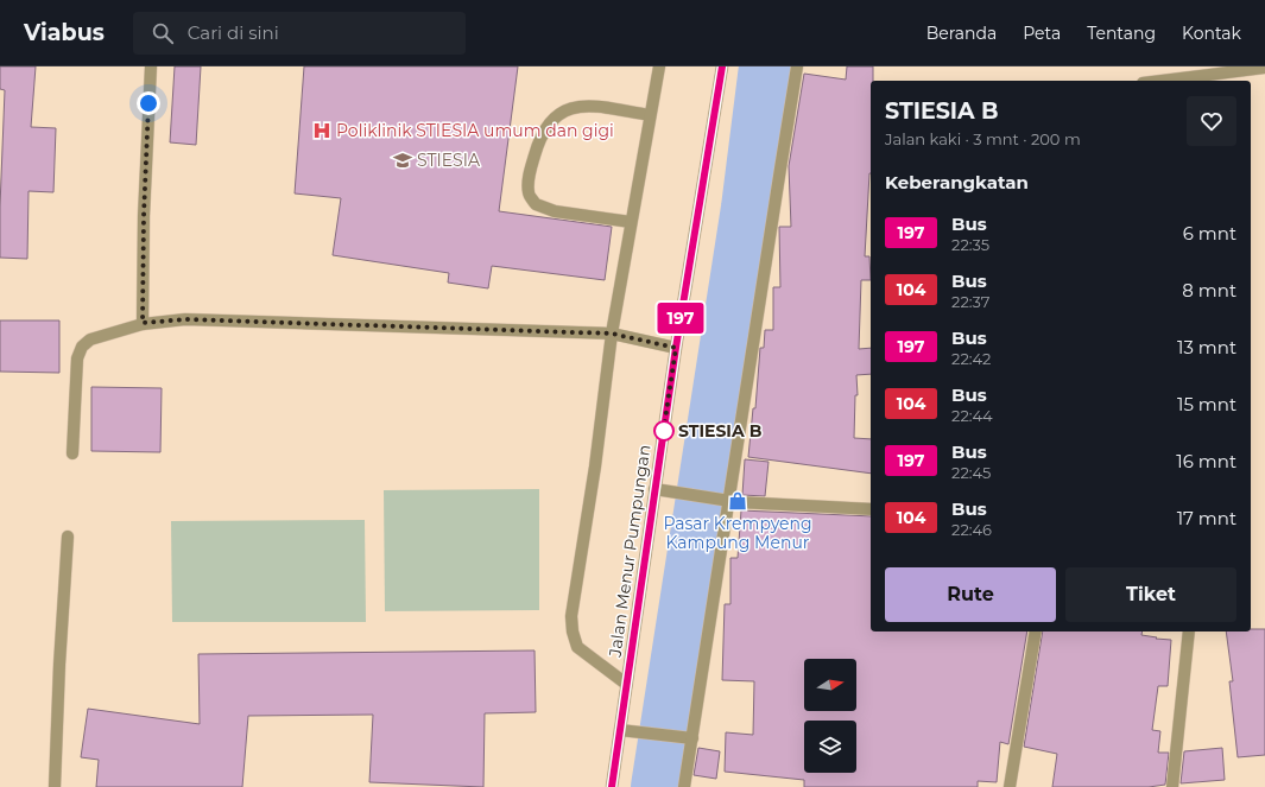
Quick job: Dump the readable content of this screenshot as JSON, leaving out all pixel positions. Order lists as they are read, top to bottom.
{
  "streets": {
    "street": ["Jalan Menur Pumpungan"]
  },
  "places": {
    "hospital": ["Poliklinik STIESIA umum dan gigi"],
    "school or university": ["STIESIA"],
    "other": ["STIESIA B"],
    "shop": ["Pasar Krempyeng Kampung Menur"]
  },
  "lines": ["bus line 197"],
  "north": "right",
  "page": {
    "header": "Viabus",
    "search": "Cari di sini",
    "nav": [
      "Beranda",
      "Peta",
      "Tentang",
      "Kontak"
    ],
    "on_map": "197",
    "heading": [
      ["STIESIA B", "Jalan kaki · 3 mnt · 200 m"],
      "Keberangkatan"
    ],
    "list": [
      {
        "mark": "197",
        "name": "Bus",
        "note": "22:35",
        "value": "6 mnt"
      },
      {
        "mark": "104",
        "name": "Bus",
        "note": "22:37",
        "value": "8 mnt"
      },
      {
        "mark": "197",
        "name": "Bus",
        "note": "22:42",
        "value": "13 mnt"
      },
      {
        "mark": "104",
        "name": "Bus",
        "note": "22:44",
        "value": "15 mnt"
      },
      {
        "mark": "197",
        "name": "Bus",
        "note": "22:45",
        "value": "16 mnt"
      },
      {
        "mark": "104",
        "name": "Bus",
        "note": "22:46",
        "value": "17 mnt"
      }
    ],
    "buttons": ["Rute", "Tiket"]
  }
}
